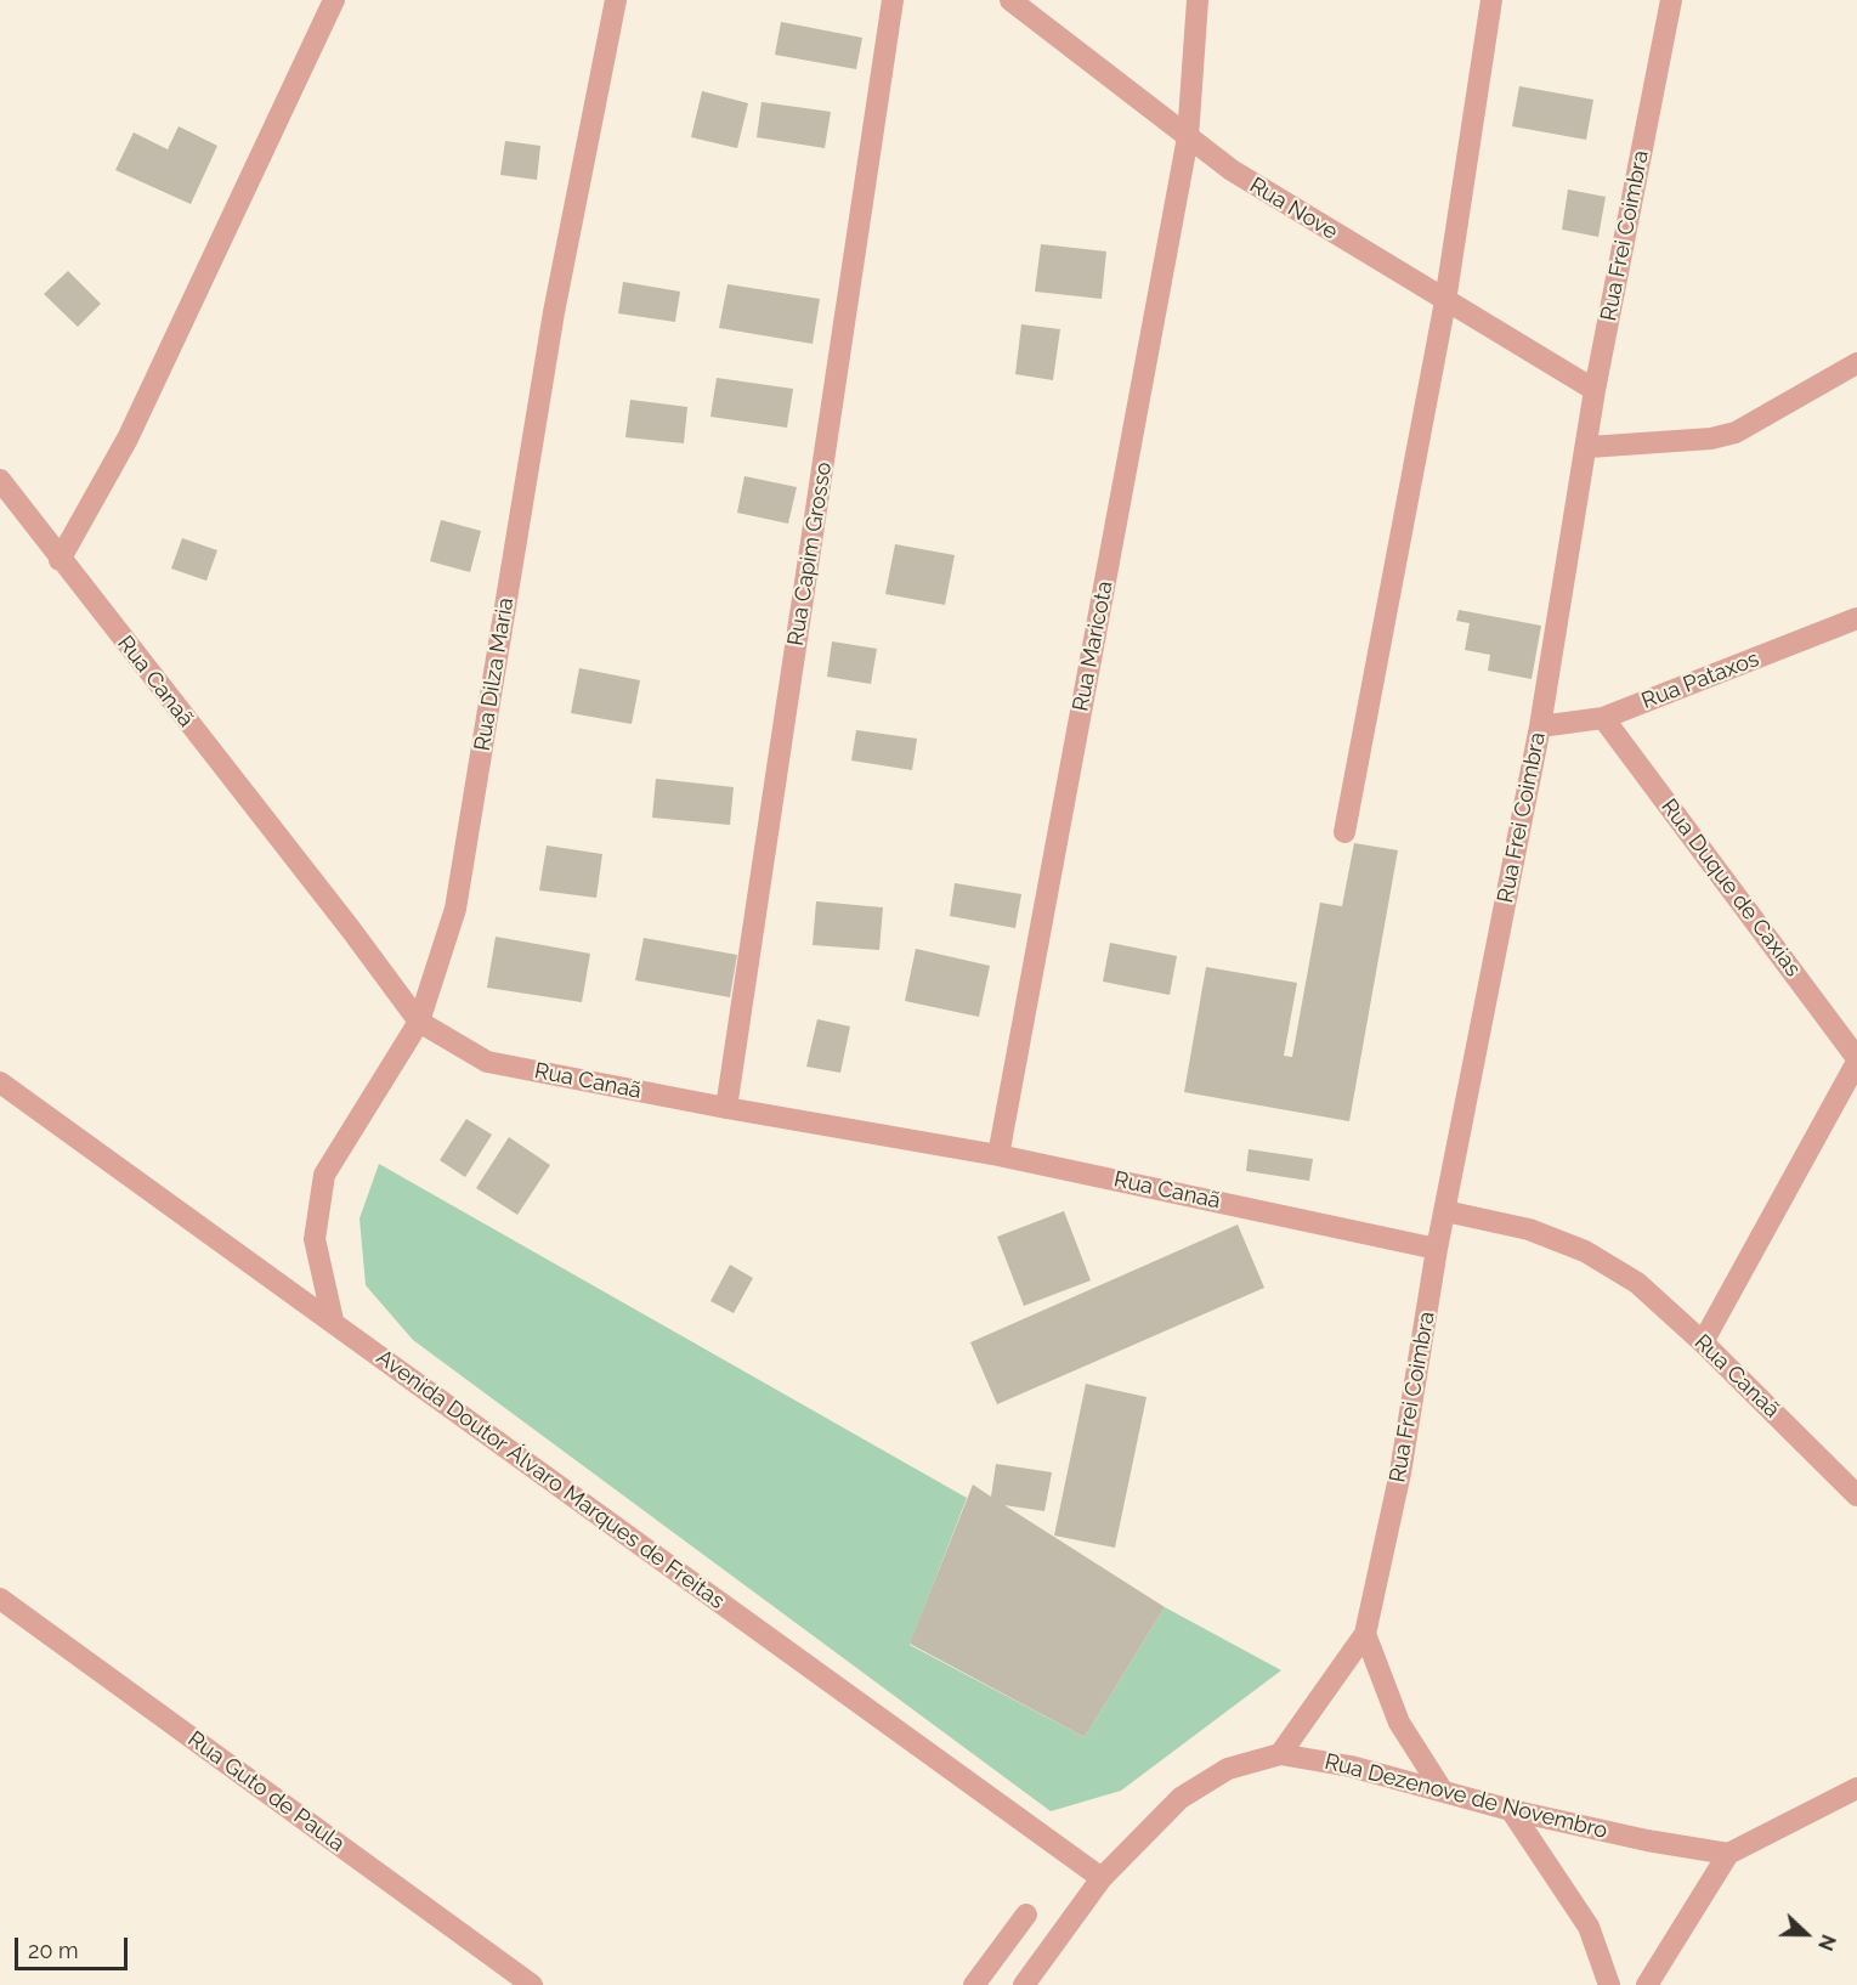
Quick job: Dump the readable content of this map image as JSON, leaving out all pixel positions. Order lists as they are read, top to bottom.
{
  "streets": {
    "street": [
      "Rua Nove",
      "Rua Frei Coimbra",
      "Rua Capim Grosso",
      "Rua Maricota",
      "Rua Dilza Maria",
      "Rua Pataxos",
      "Rua Canaã",
      "Rua Duque de Caxias",
      "Avenida Doutor Álvaro Marques de Freitas",
      "Rua Guto de Paula",
      "Rua Dezenove de Novembro"
    ]
  },
  "crossings": [
    ["Rua Nove", "Rua Frei Coimbra"],
    ["Rua Nove", "Rua Maricota"],
    ["Rua Frei Coimbra", "Rua Pataxos"],
    ["Rua Frei Coimbra", "Rua Canaã"],
    ["Rua Frei Coimbra", "Rua Dezenove de Novembro"],
    ["Rua Capim Grosso", "Rua Canaã"],
    ["Rua Maricota", "Rua Canaã"],
    ["Rua Dilza Maria", "Rua Canaã"],
    ["Rua Dilza Maria", "Avenida Doutor Álvaro Marques de Freitas"],
    ["Rua Pataxos", "Rua Duque de Caxias"],
    ["Avenida Doutor Álvaro Marques de Freitas", "Rua Dezenove de Novembro"]
  ],
  "scale_bar": "20 m",
  "north": "right"
}
